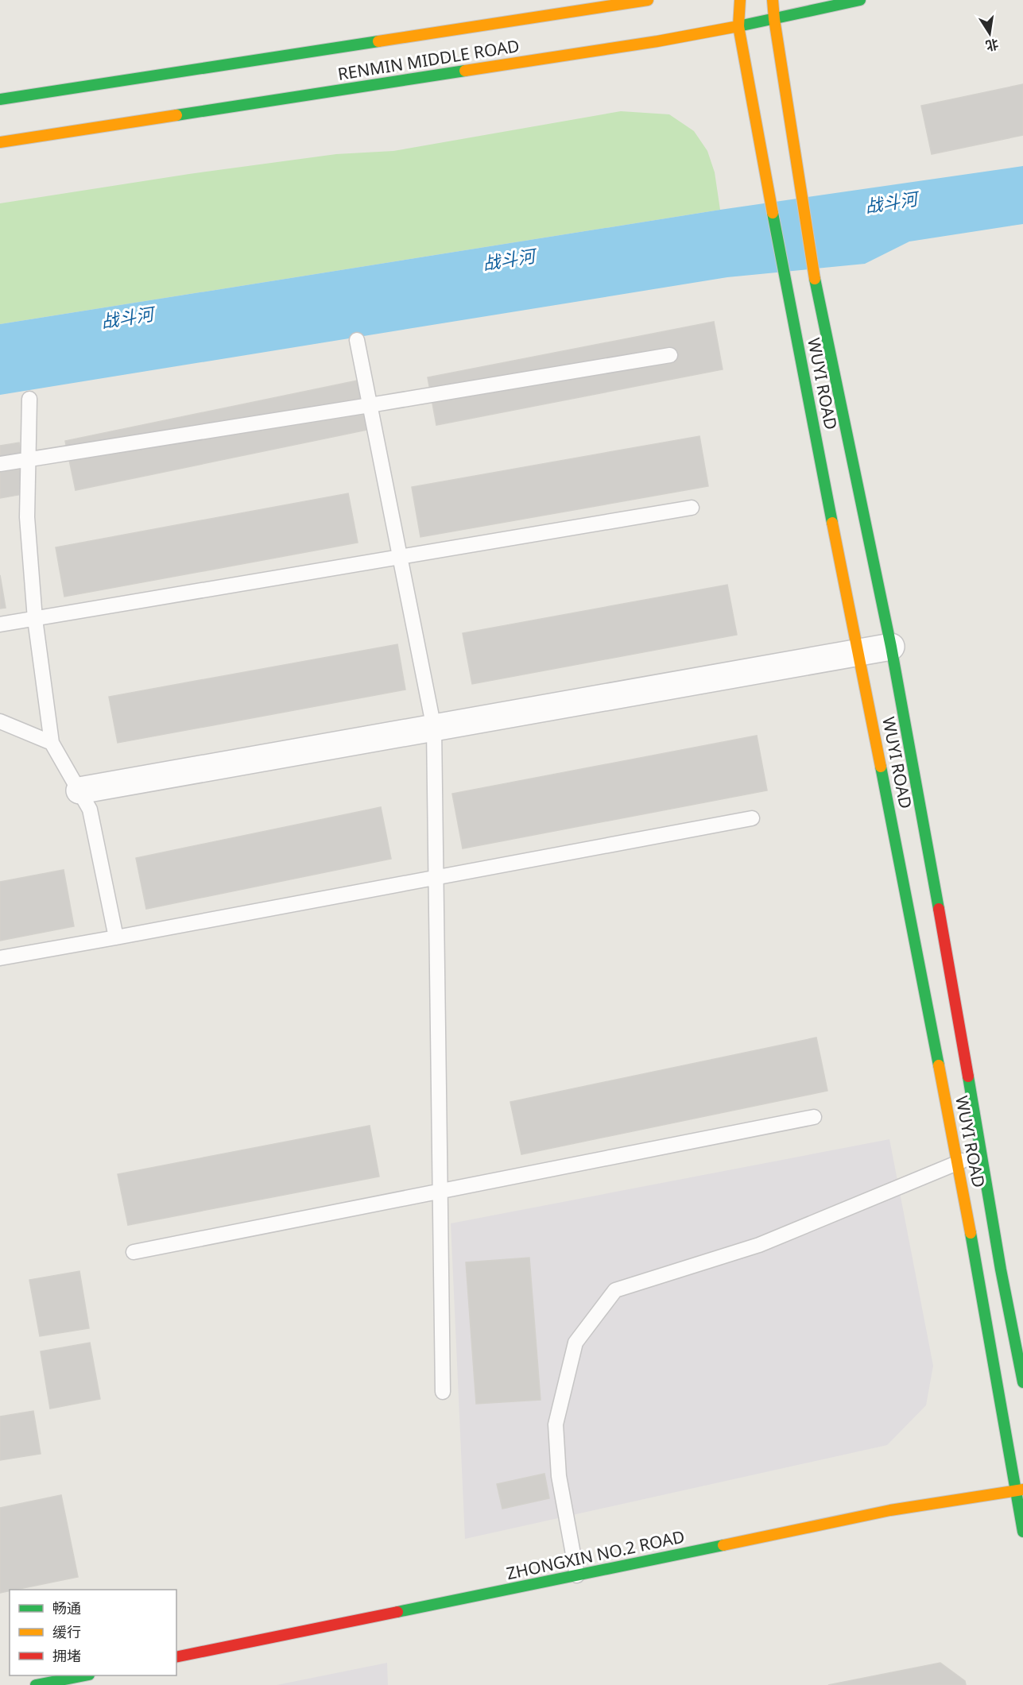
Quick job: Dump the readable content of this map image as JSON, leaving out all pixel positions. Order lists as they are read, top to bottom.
{
  "streets": {
    "main road": ["RENMIN MIDDLE ROAD", "WUYI ROAD", "ZHONGXIN NO.2 ROAD"]
  },
  "crossings": [
    ["RENMIN MIDDLE ROAD", "WUYI ROAD"],
    ["WUYI ROAD", "ZHONGXIN NO.2 ROAD"]
  ],
  "water": ["战斗河"],
  "legend": ["畅通", "缓行", "拥堵"],
  "north": "bottom"
}
